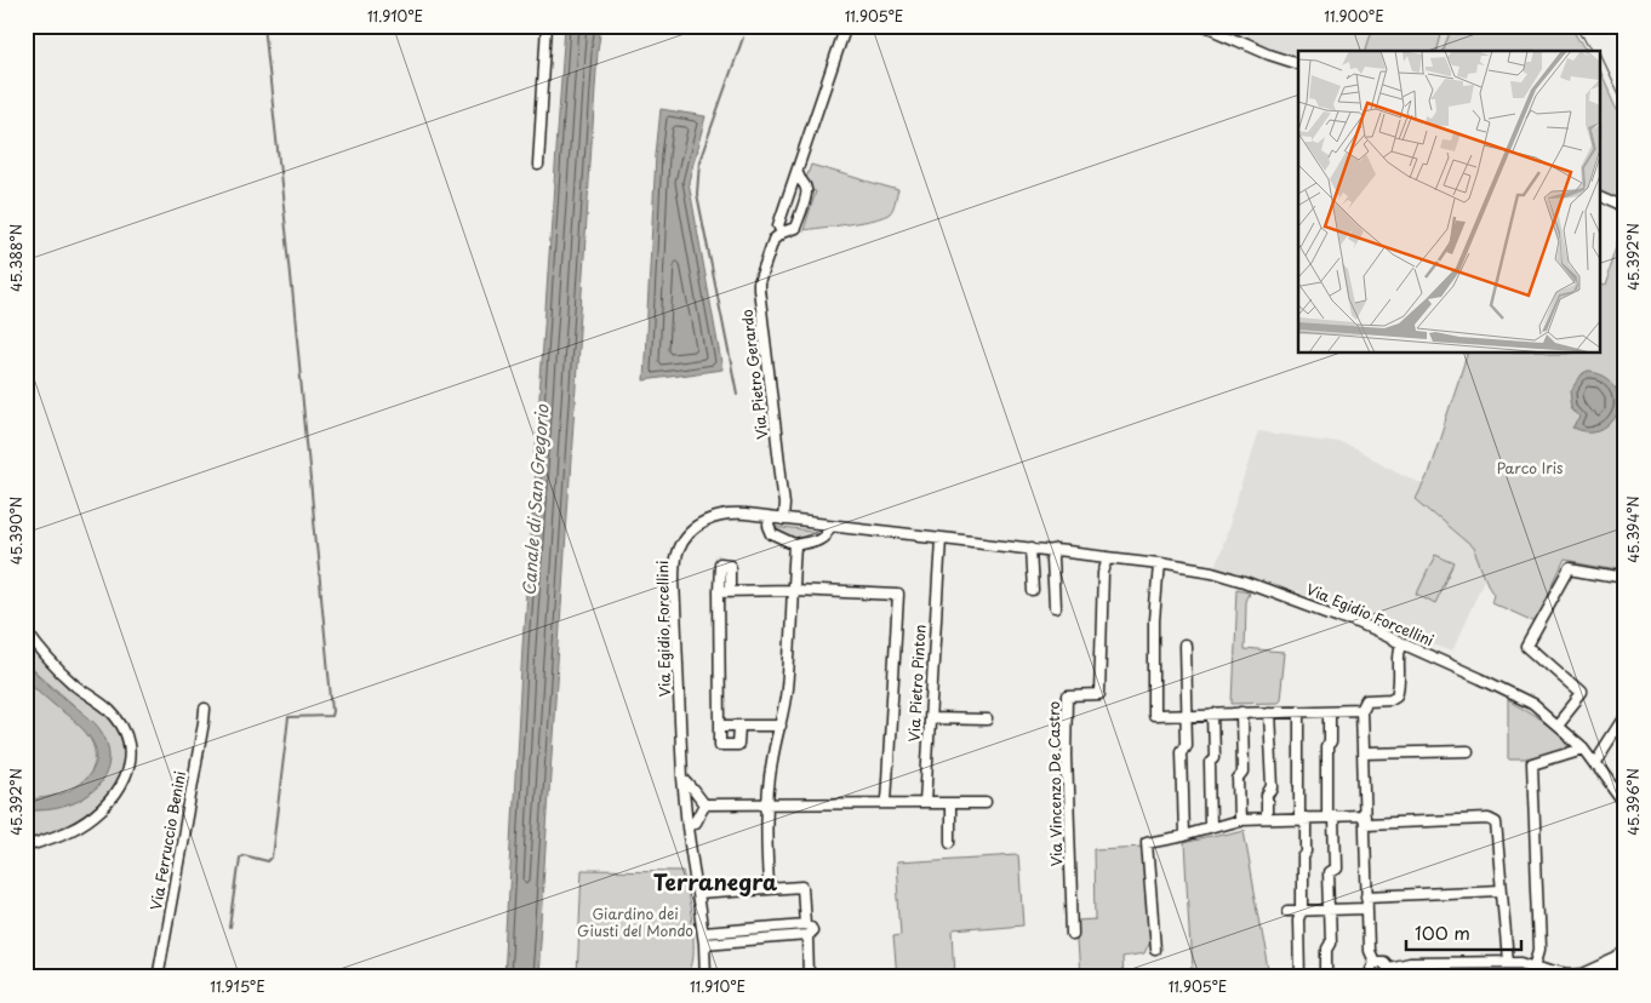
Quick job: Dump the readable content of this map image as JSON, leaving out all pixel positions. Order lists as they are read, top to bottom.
{
  "streets": {
    "street": [
      "Via Pietro Gerardo",
      "Via Egidio Forcellini",
      "Via Pietro Pinton",
      "Via Vincenzo De Castro",
      "Via Ferruccio Benini"
    ]
  },
  "crossings": [
    ["Via Pietro Gerardo", "Via Egidio Forcellini"],
    ["Via Egidio Forcellini", "Via Pietro Pinton"],
    ["Via Egidio Forcellini", "Via Vincenzo De Castro"]
  ],
  "districts": ["Terranegra"],
  "water": ["Canale di San Gregorio"],
  "parks": ["Parco Iris", "Giardino dei Giusti del Mondo"],
  "scale_bar": "100 m",
  "coordinates": [
    "11.910°E",
    "11.905°E",
    "11.900°E",
    "45.392°N",
    "45.388°N",
    "45.394°N",
    "45.390°N",
    "45.396°N",
    "11.915°E"
  ]
}
